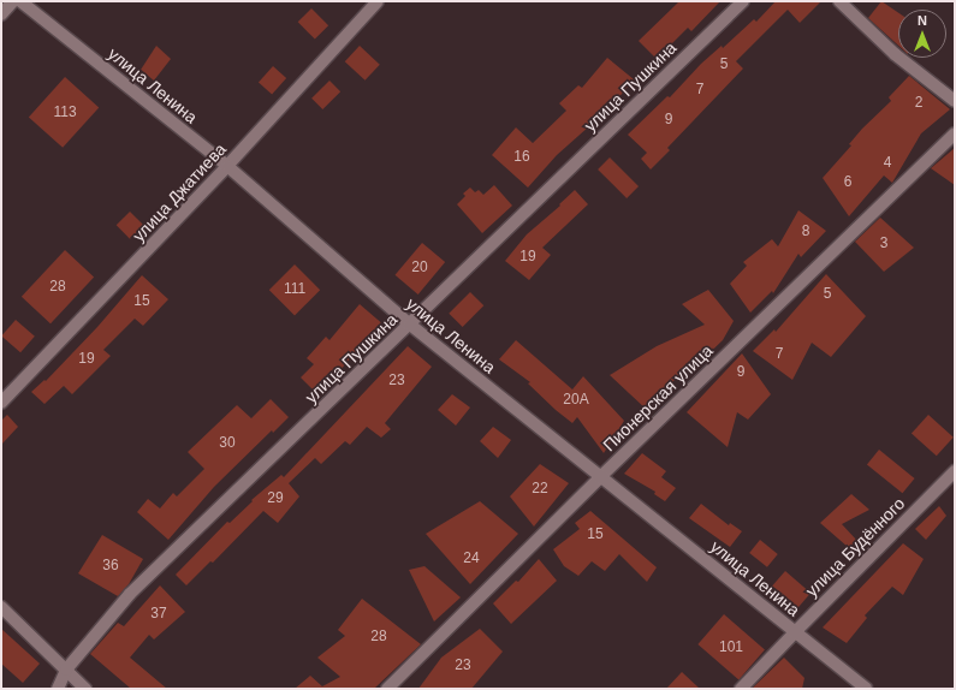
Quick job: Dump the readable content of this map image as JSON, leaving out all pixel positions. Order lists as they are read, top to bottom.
{
  "streets": {
    "street": [
      "улица Ленина",
      "улица Пушкина",
      "улица Джатиева",
      "Пионерская улица",
      "улица Будённого"
    ]
  },
  "crossings": [
    ["улица Ленина", "улица Пушкина"],
    ["улица Ленина", "улица Джатиева"],
    ["улица Ленина", "Пионерская улица"],
    ["улица Ленина", "улица Будённого"]
  ],
  "house_numbers": [
    "5",
    "7",
    "2",
    "113",
    "9",
    "16",
    "4",
    "6",
    "8",
    "3",
    "19",
    "20",
    "28",
    "111",
    "5",
    "15",
    "7",
    "19",
    "9",
    "23",
    "20А",
    "30",
    "22",
    "29",
    "15",
    "24",
    "36",
    "37",
    "28",
    "101",
    "23"
  ],
  "north": "top"
}
